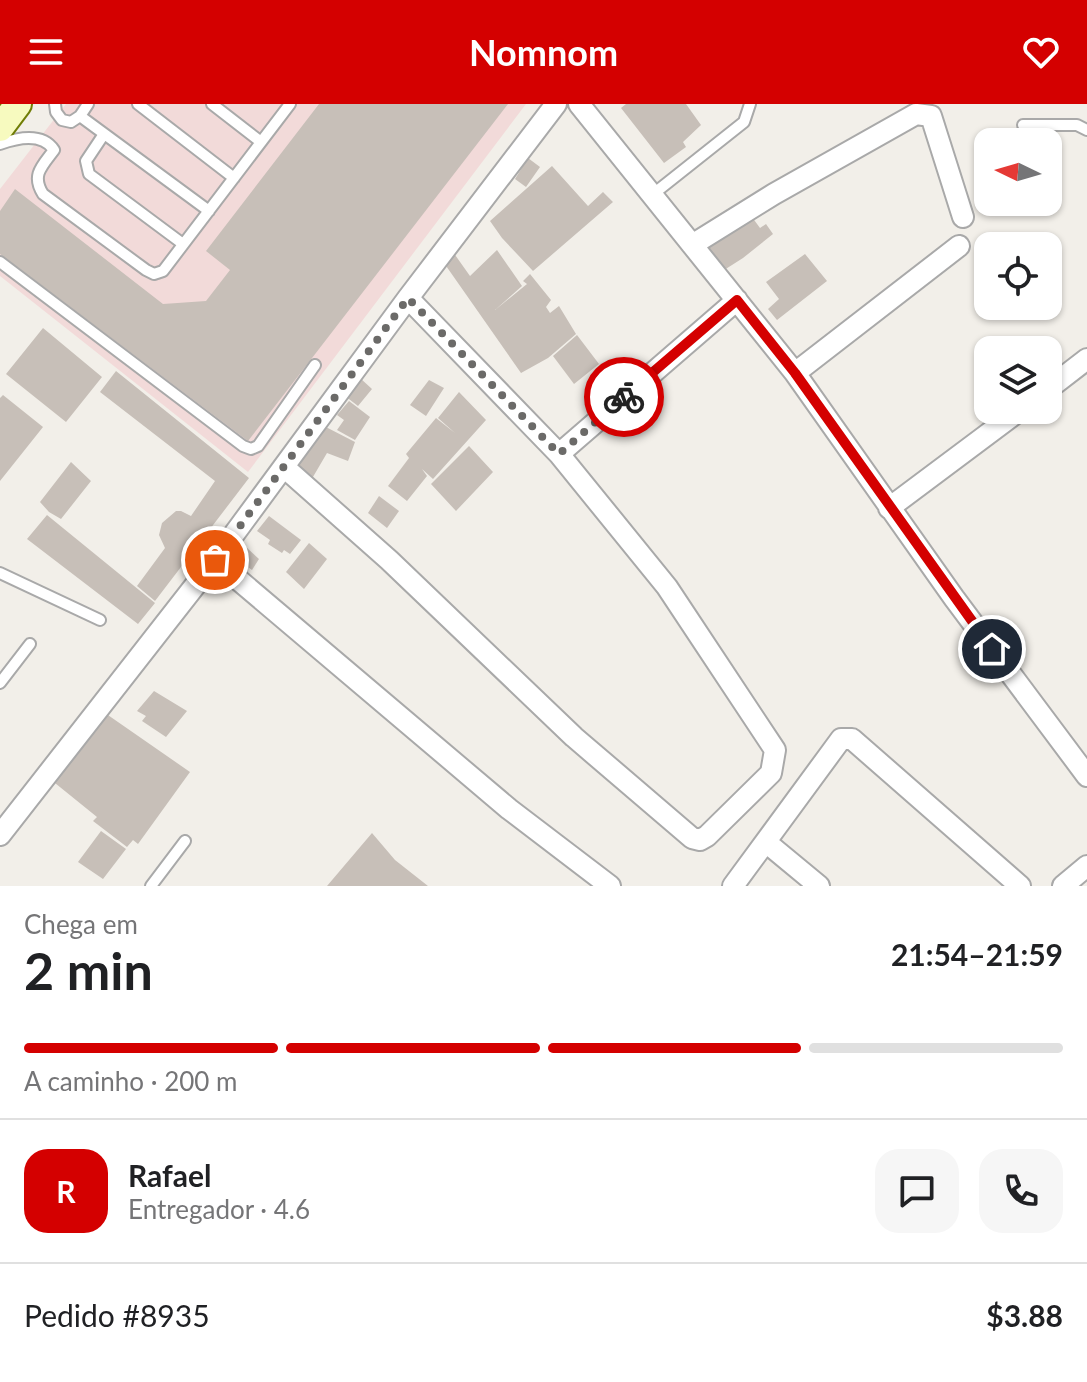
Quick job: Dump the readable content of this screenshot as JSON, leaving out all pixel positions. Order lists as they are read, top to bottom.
{
  "north": "left",
  "page": {
    "header": "Nomnom",
    "heading": ["2 min", "Chega em", "21:54–21:59"],
    "panel": [
      "Rafael",
      "Entregador · 4.6",
      "Pedido #8935",
      "$3.88"
    ],
    "bar": "A caminho · 200 m",
    "round": "R"
  }
}
